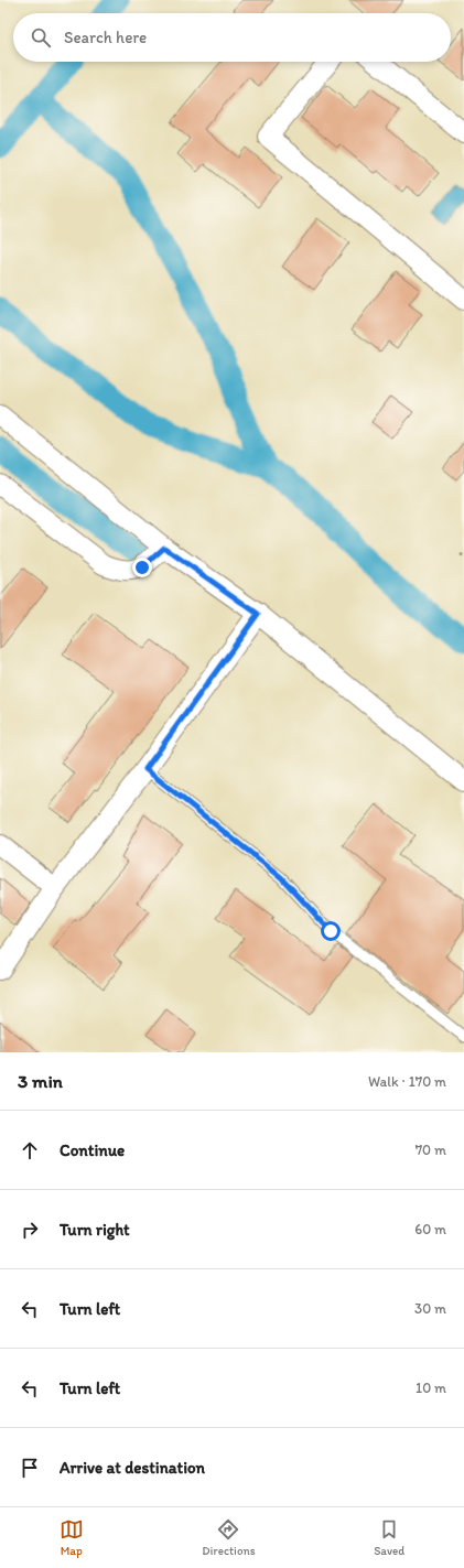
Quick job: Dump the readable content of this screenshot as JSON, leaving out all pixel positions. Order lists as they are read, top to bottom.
{
  "page": {
    "search": "Search here",
    "heading": ["3 min", "Walk · 170 m"],
    "list": [
      ["Continue", "70 m"],
      ["Turn right", "60 m"],
      ["Turn left", "30 m"],
      ["Turn left", "10 m"],
      "Arrive at destination"
    ],
    "nav": ["Map", "Directions", "Saved"]
  }
}
